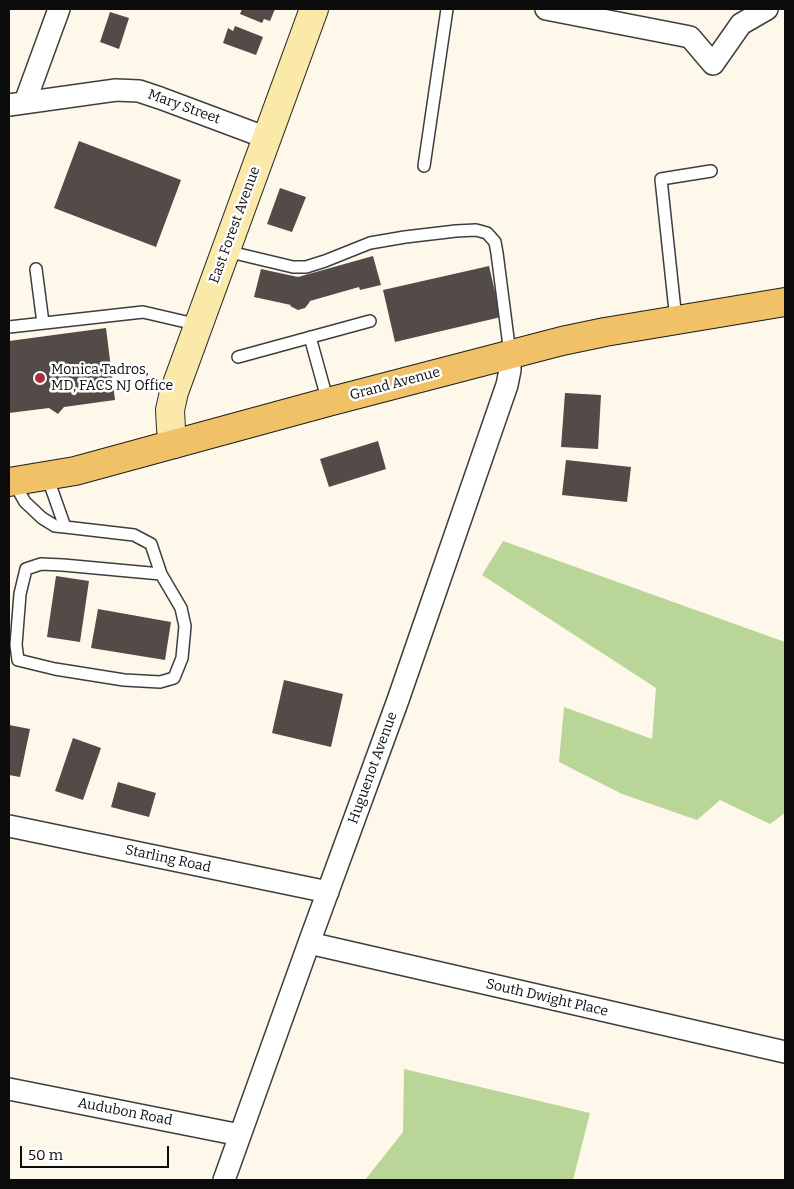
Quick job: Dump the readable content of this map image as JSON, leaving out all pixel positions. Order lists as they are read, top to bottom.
{
  "streets": {
    "main road": ["Grand Avenue"],
    "street": [
      "Mary Street",
      "East Forest Avenue",
      "Huguenot Avenue",
      "Starling Road",
      "South Dwight Place",
      "Audubon Road"
    ]
  },
  "crossings": [
    ["Mary Street", "East Forest Avenue"],
    ["East Forest Avenue", "Grand Avenue"],
    ["Grand Avenue", "Huguenot Avenue"],
    ["Huguenot Avenue", "Starling Road"],
    ["Huguenot Avenue", "South Dwight Place"],
    ["Huguenot Avenue", "Audubon Road"]
  ],
  "places": ["Monica Tadros, MD, FACS NJ Office"],
  "scale_bar": "50 m"
}
